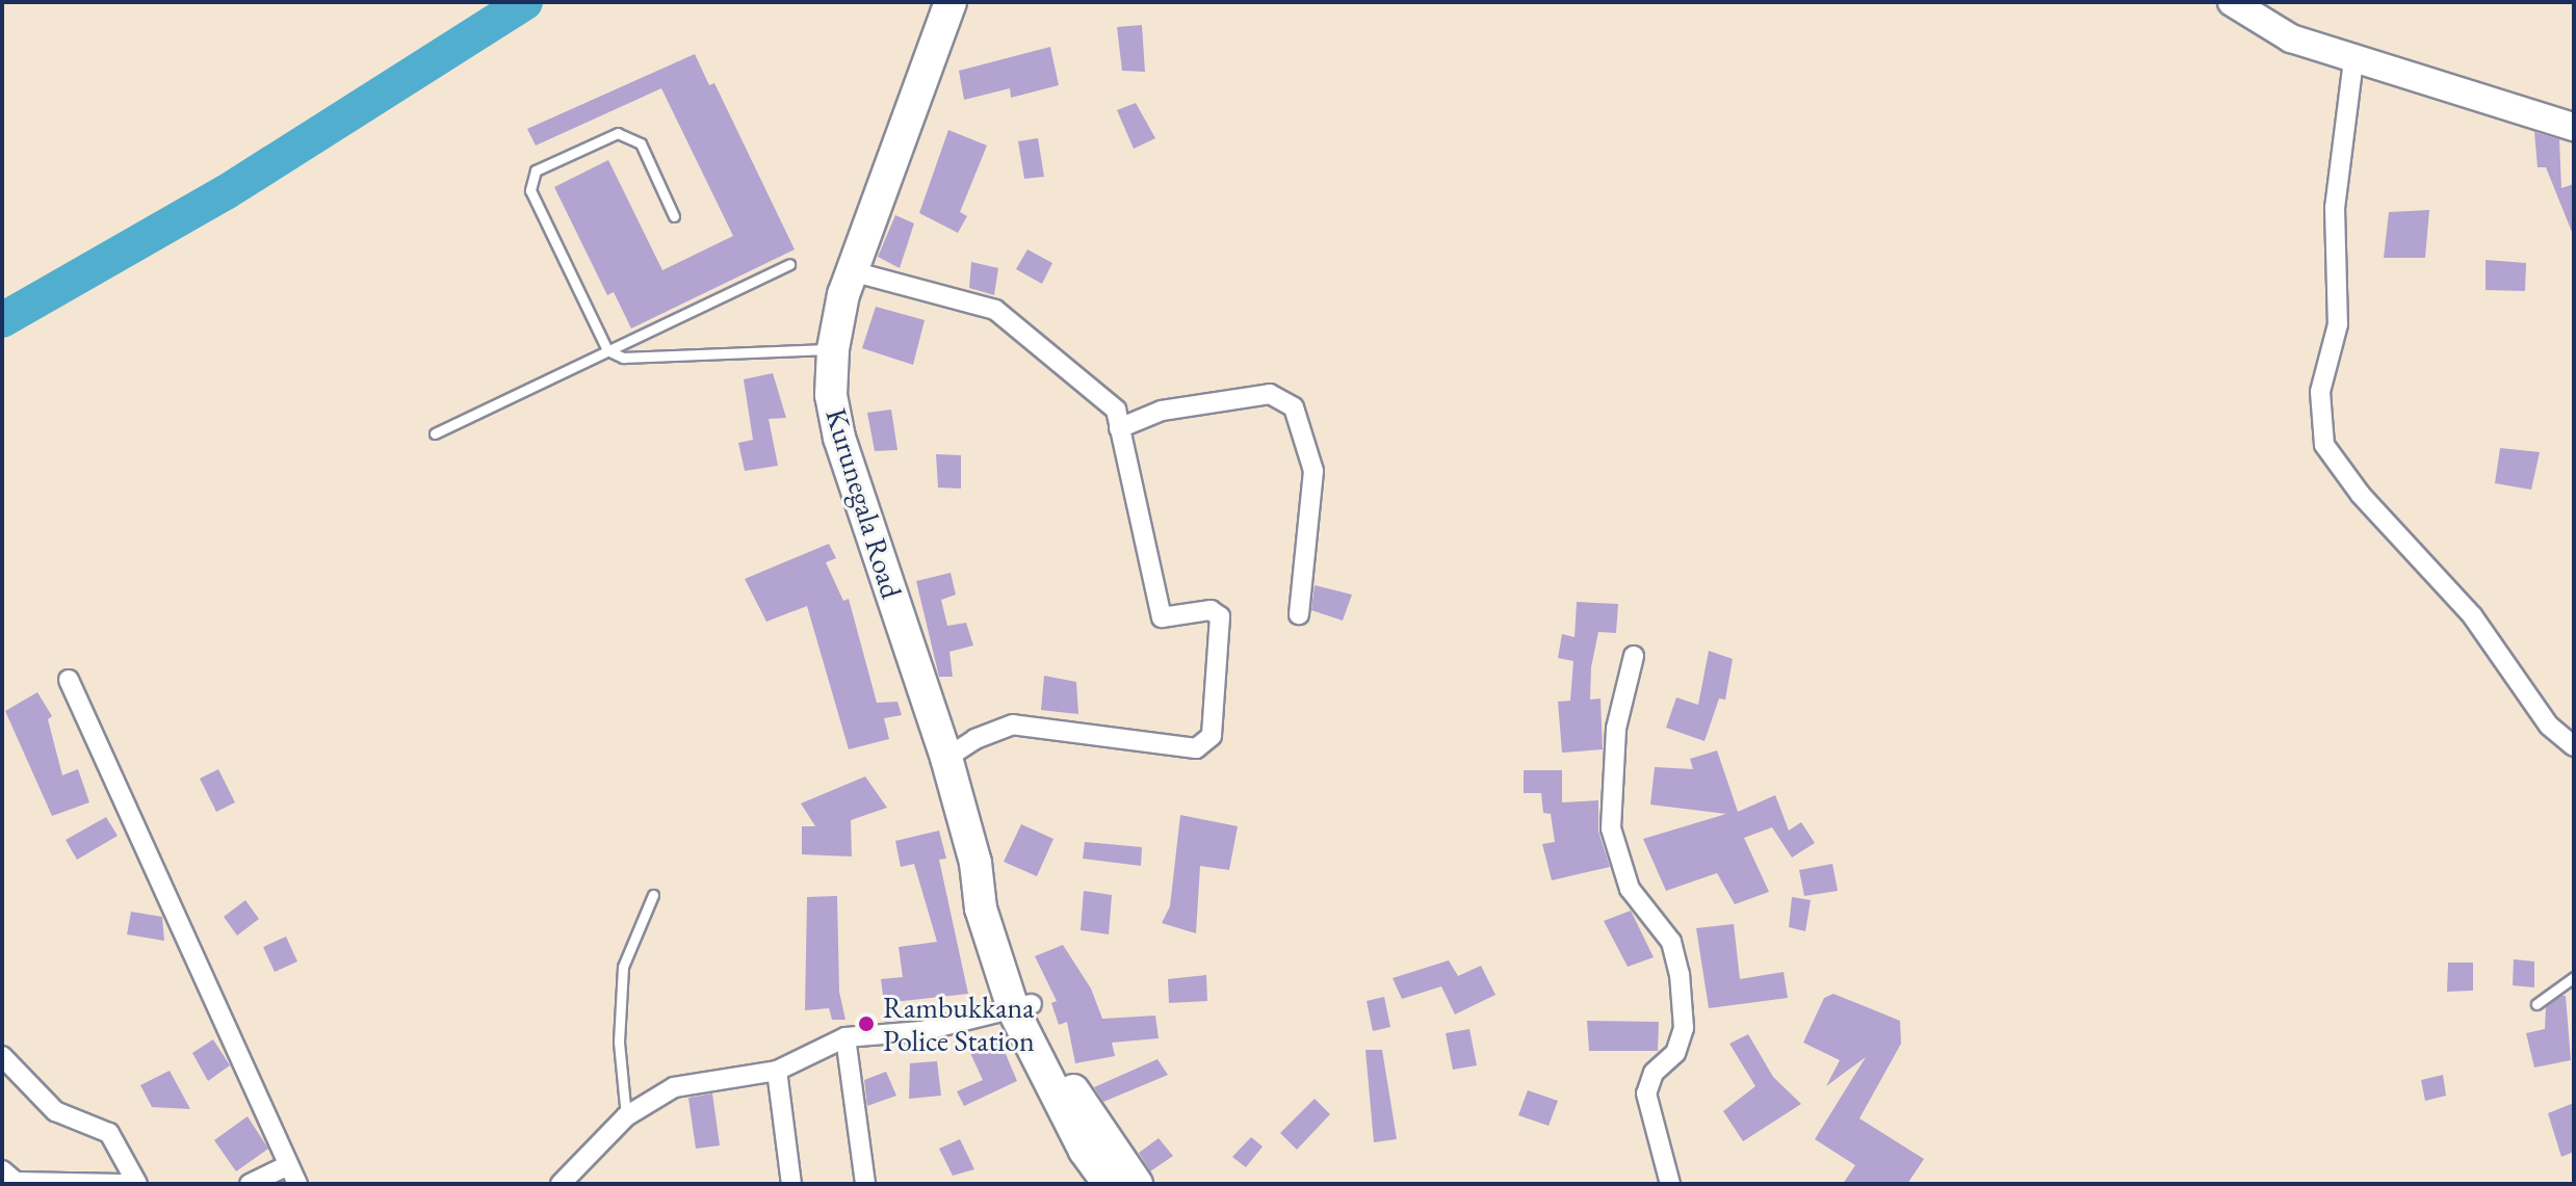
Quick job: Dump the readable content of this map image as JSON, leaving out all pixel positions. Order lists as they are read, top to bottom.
{
  "streets": {
    "main road": ["Kurunegala Road"]
  },
  "places": ["Rambukkana Police Station"]
}
